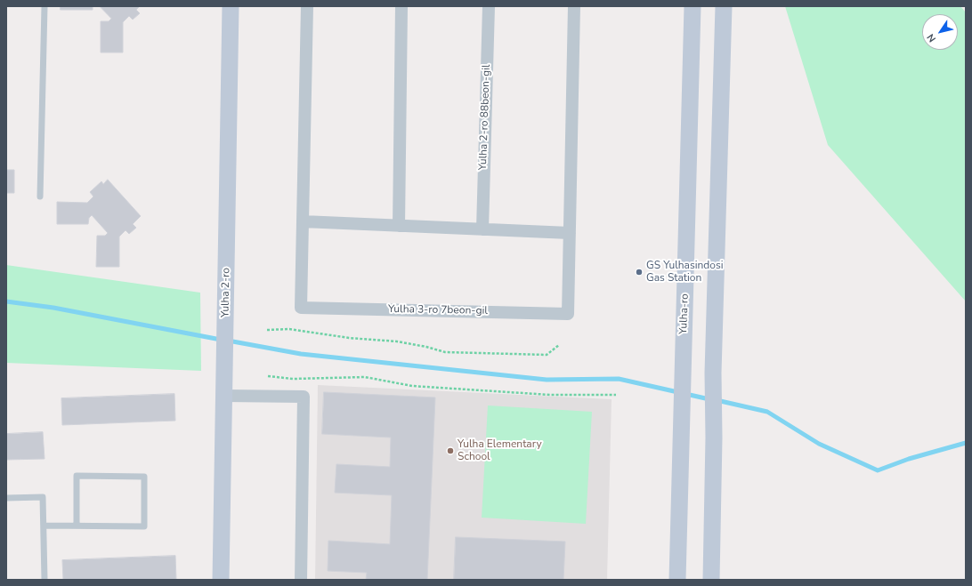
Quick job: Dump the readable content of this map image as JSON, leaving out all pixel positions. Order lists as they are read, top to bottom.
{
  "streets": {
    "main road": ["Yulha 2-ro", "Yulha-ro"],
    "street": ["Yulha 2-ro 88beon-gil", "Yulha 3-ro 7beon-gil"]
  },
  "places": ["GS Yulhasindosi Gas Station", "Yulha Elementary School"],
  "north": "bottom left"
}
